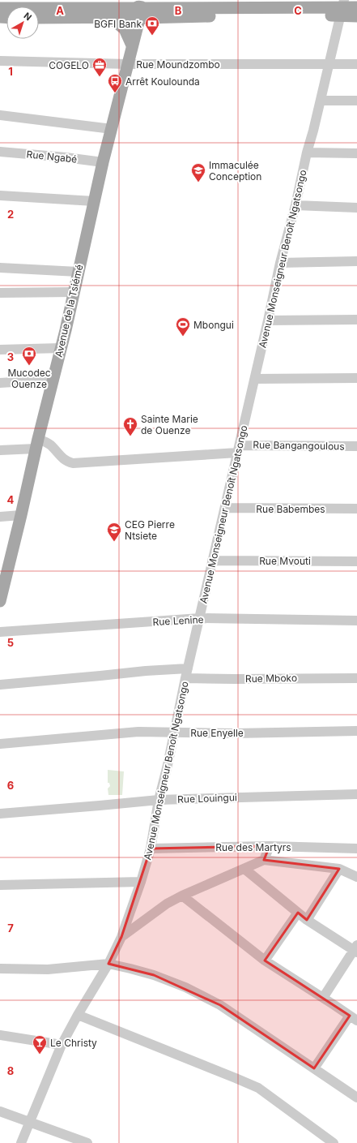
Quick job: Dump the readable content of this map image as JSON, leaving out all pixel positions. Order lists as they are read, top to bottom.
{
  "streets": {
    "main road": ["Avenue de la Tsiémé"],
    "street": [
      "Rue Moundzombo",
      "Rue Ngabé",
      "Avenue Monseigneur Benoît Ngatsongo",
      "Rue Bangangoulous",
      "Rue Babembes",
      "Rue Mvouti",
      "Rue Lenine",
      "Rue Mboko",
      "Rue Enyelle",
      "Rue Louingui",
      "Rue des Martyrs"
    ]
  },
  "crossings": [
    ["Rue Moundzombo", "Avenue Monseigneur Benoît Ngatsongo"],
    ["Rue Moundzombo", "Avenue de la Tsiémé"],
    ["Rue Ngabé", "Avenue de la Tsiémé"],
    ["Avenue Monseigneur Benoît Ngatsongo", "Rue Bangangoulous"],
    ["Avenue Monseigneur Benoît Ngatsongo", "Rue Babembes"],
    ["Avenue Monseigneur Benoît Ngatsongo", "Rue Mvouti"],
    ["Avenue Monseigneur Benoît Ngatsongo", "Rue Lenine"],
    ["Avenue Monseigneur Benoît Ngatsongo", "Rue Mboko"],
    ["Avenue Monseigneur Benoît Ngatsongo", "Rue Enyelle"],
    ["Avenue Monseigneur Benoît Ngatsongo", "Rue Louingui"],
    ["Avenue Monseigneur Benoît Ngatsongo", "Rue des Martyrs"],
    ["Avenue de la Tsiémé", "Rue Bangangoulous"]
  ],
  "places": {
    "bank": ["BGFI Bank", "Mucodec Ouenze"],
    "office": ["COGELO"],
    "bus stop": ["Arrêt Koulounda"],
    "school or university": ["Immaculée Conception", "CEG Pierre Ntsiete"],
    "sports": ["Mbongui"],
    "church": ["Sainte Marie de Ouenze"],
    "bar": ["Le Christy"]
  },
  "north": "top right",
  "grid": {
    "columns": ["A", "B", "C"],
    "rows": [
      "1",
      "2",
      "3",
      "4",
      "5",
      "6",
      "7",
      "8"
    ]
  }
}
